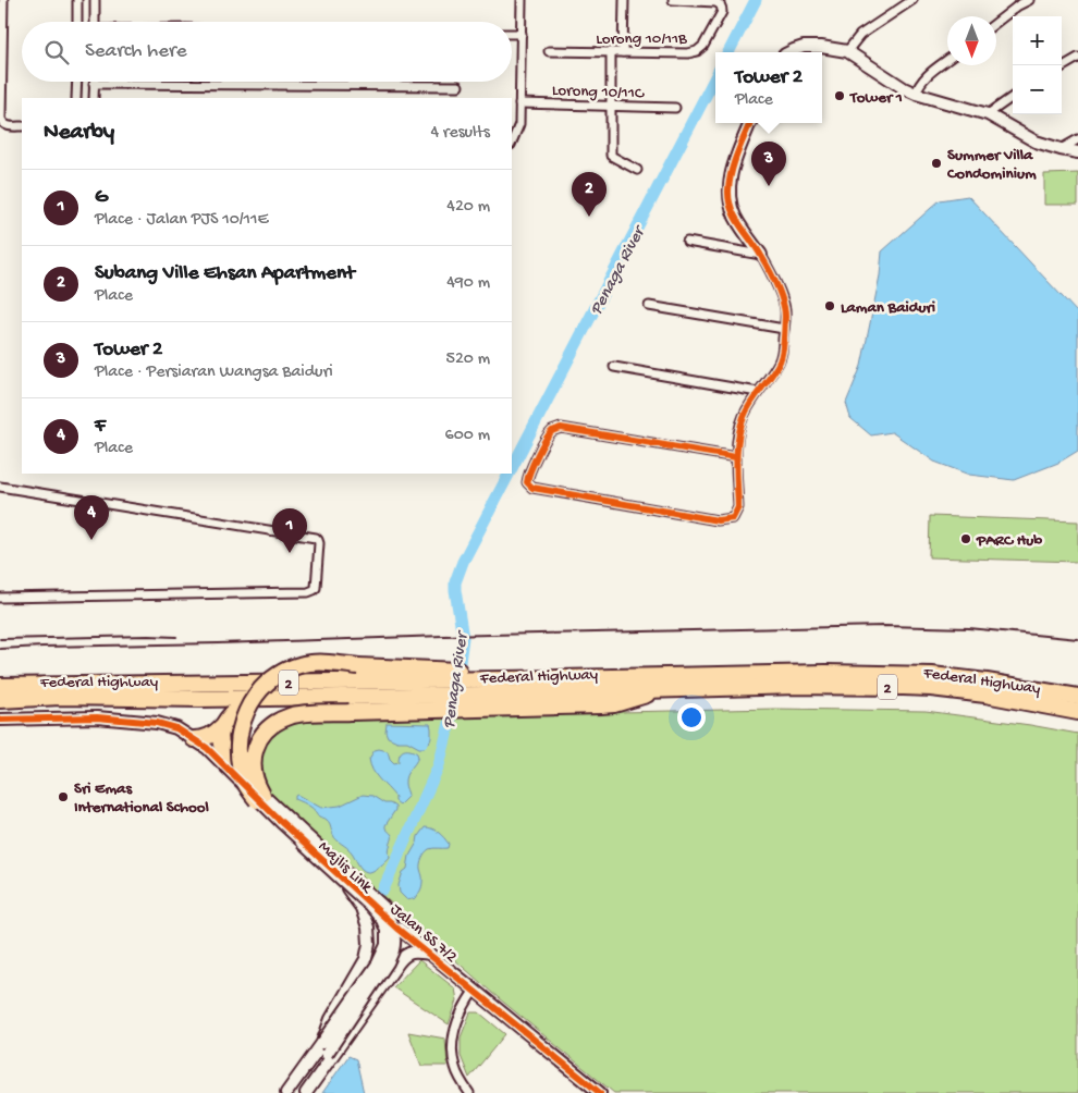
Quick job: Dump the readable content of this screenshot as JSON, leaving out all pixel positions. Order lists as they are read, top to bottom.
{
  "streets": {
    "highway": ["Federal Highway", "2"],
    "street": [
      "Lorong 10/11B",
      "Lorong 10/11C",
      "Majlis Link",
      "Jalan SS 7/2"
    ]
  },
  "water": ["Penaga River"],
  "places": [
    "Tower 1",
    "Summer Villa Condominium",
    "Laman Baiduri",
    "PARC Hub",
    "Sri Emas International School"
  ],
  "north": "bottom",
  "page": {
    "map_buttons": ["+", "−"],
    "search": "Search here",
    "popup": ["Tower 2", "Place"],
    "heading": ["Nearby", "4 results"],
    "pins": [
      "3",
      "2",
      "4",
      "1"
    ],
    "list": [
      {
        "mark": "1",
        "name": "G",
        "note": "Place · Jalan PJS 10/11E",
        "value": "420 m"
      },
      {
        "mark": "2",
        "name": "Subang Ville Ehsan Apartment",
        "note": "Place",
        "value": "490 m"
      },
      {
        "mark": "3",
        "name": "Tower 2",
        "note": "Place · Persiaran Wangsa Baiduri",
        "value": "520 m"
      },
      {
        "mark": "4",
        "name": "F",
        "note": "Place",
        "value": "600 m"
      }
    ]
  }
}
